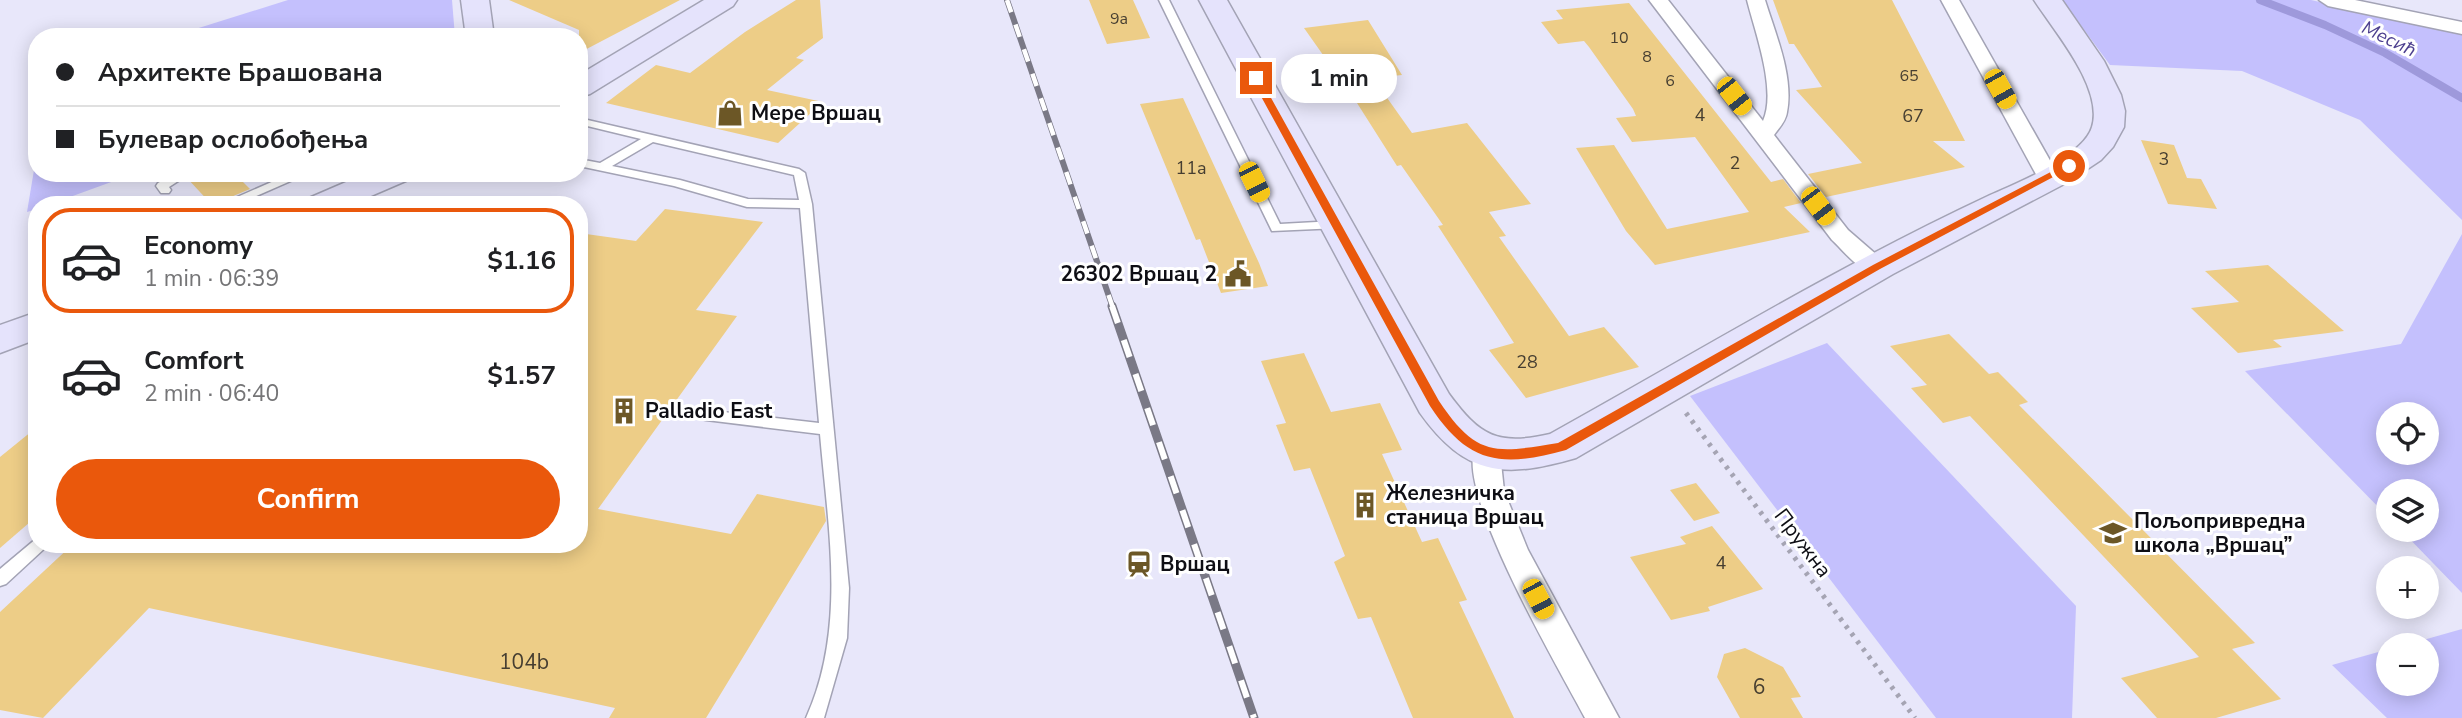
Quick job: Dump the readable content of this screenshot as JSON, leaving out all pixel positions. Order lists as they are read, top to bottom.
{
  "streets": {
    "path": ["Пружна"]
  },
  "water": ["Месић"],
  "places": {
    "shop": ["Мере Вршац"],
    "public building": ["26302 Вршац 2"],
    "building": ["Palladio East", "Железничка станица Вршац"],
    "school or university": ["Пољопривредна школа „Вршац”"],
    "station": ["Вршац"]
  },
  "house_numbers": [
    "9a",
    "10",
    "8",
    "65",
    "6",
    "4",
    "67",
    "3",
    "2",
    "11a",
    "28",
    "4",
    "104b",
    "6"
  ],
  "page": {
    "banner": ["Архитекте Брашована", "Булевар ослобођења"],
    "bubble": "1 min",
    "list": [
      {
        "name": "Economy",
        "note": "1 min · 06:39",
        "value": "$1.16"
      },
      {
        "name": "Comfort",
        "note": "2 min · 06:40",
        "value": "$1.57"
      }
    ],
    "map_buttons": ["+", "−"],
    "buttons": "Confirm"
  }
}
